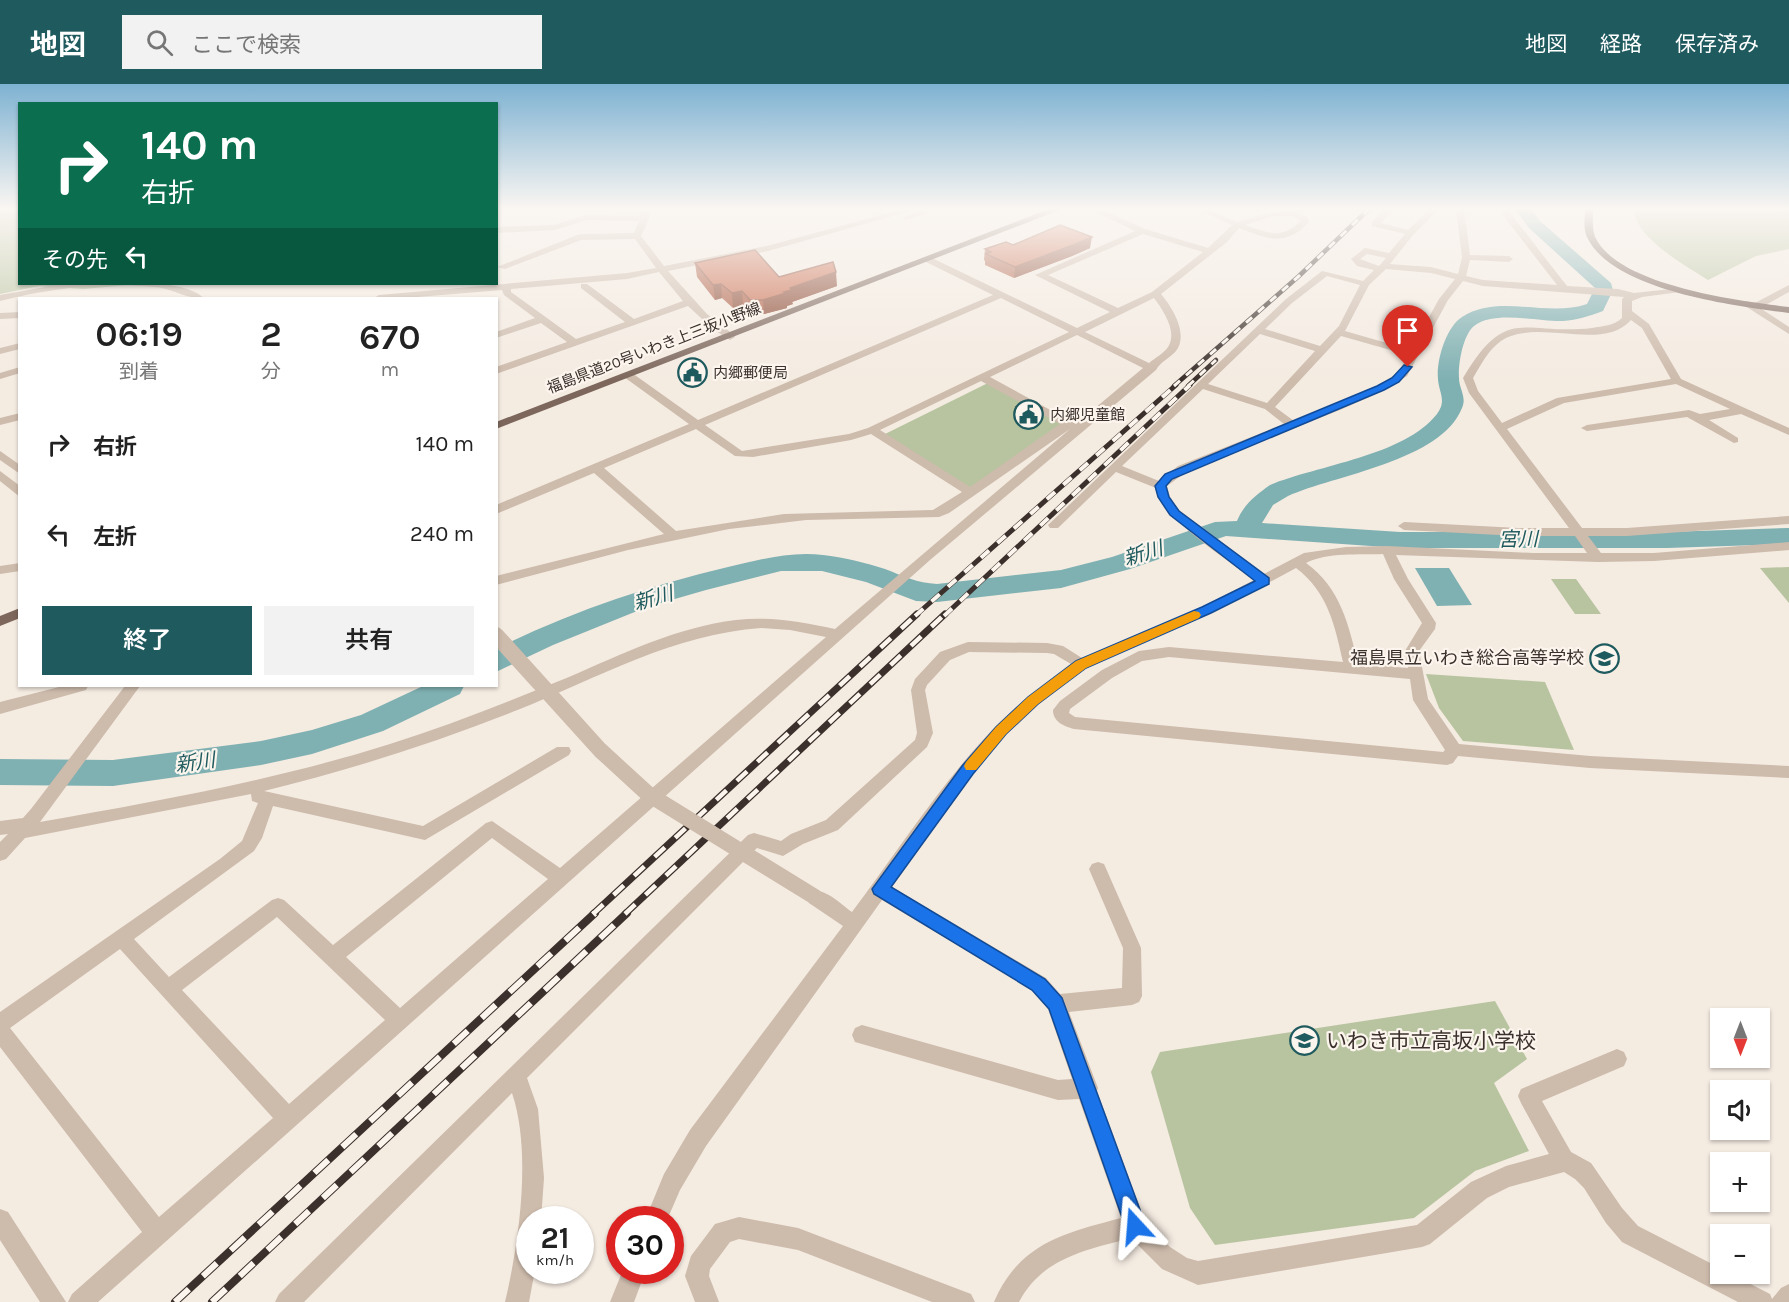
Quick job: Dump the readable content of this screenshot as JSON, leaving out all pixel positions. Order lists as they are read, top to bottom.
{
  "streets": {
    "main road": ["福島県道20号いわき上三坂小野線"]
  },
  "water": ["宮川", "新川"],
  "places": {
    "public building": ["内郷郵便局", "内郷児童館"],
    "school or university": ["福島県立いわき総合高等学校", "いわき市立高坂小学校"]
  },
  "north": "bottom",
  "page": {
    "header": "地図",
    "search": "ここで検索",
    "nav": ["地図", "経路", "保存済み"],
    "turn": ["140 m", "右折"],
    "then": "その先",
    "eta": [
      "06:19",
      "到着",
      "2",
      "分",
      "670",
      "m"
    ],
    "list": [
      {
        "name": "右折",
        "value": "140 m"
      },
      {
        "name": "左折",
        "value": "240 m"
      }
    ],
    "buttons": ["終了", "共有"],
    "map_buttons": ["+", "−"],
    "speed": "21 km/h",
    "limit": "30"
  }
}
